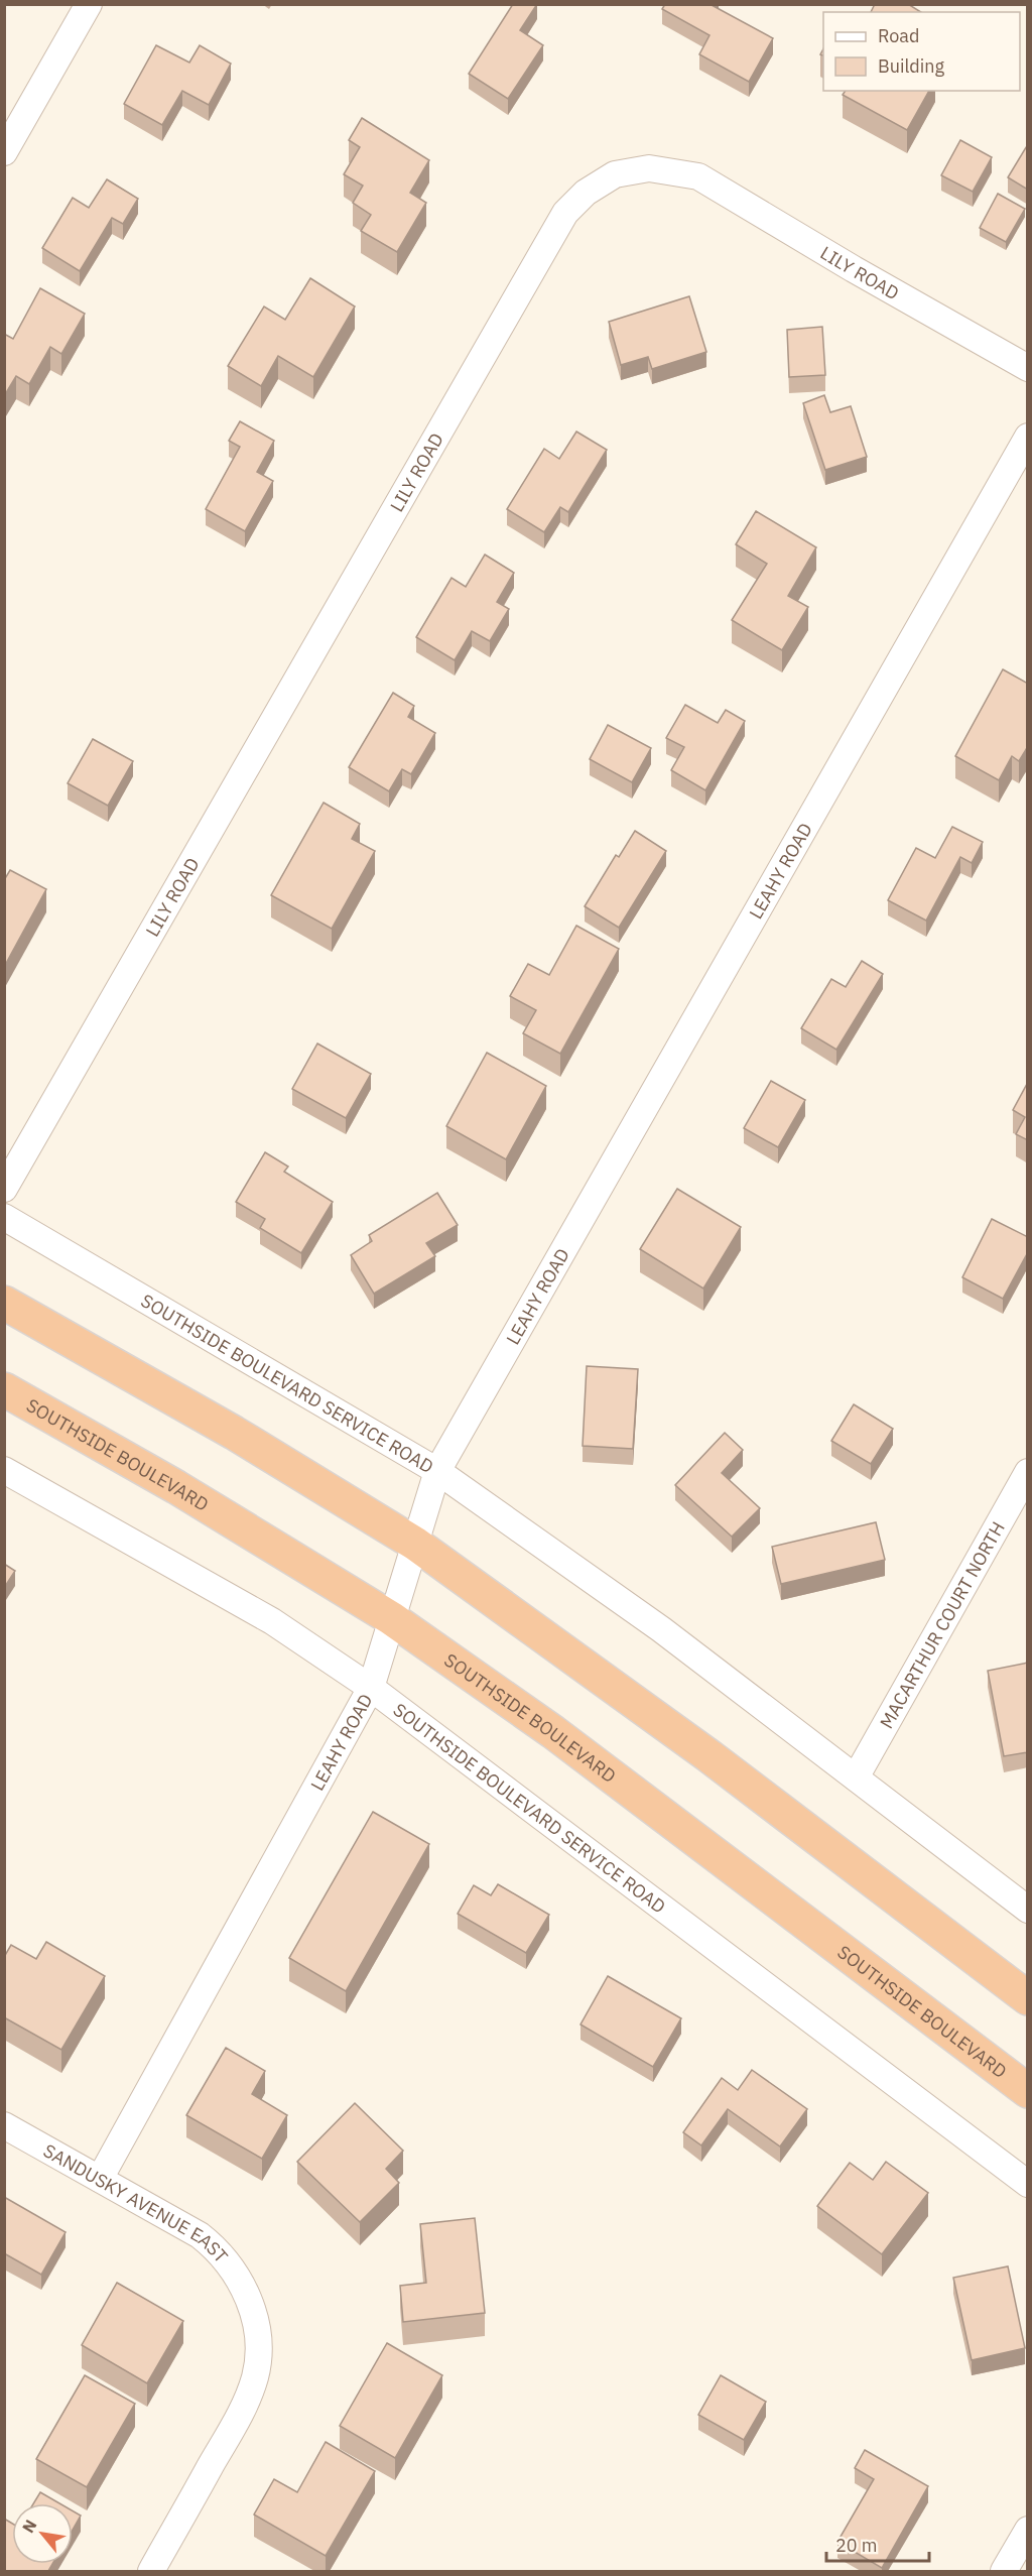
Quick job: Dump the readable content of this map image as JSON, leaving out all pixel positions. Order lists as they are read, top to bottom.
{
  "streets": {
    "highway": ["SOUTHSIDE BOULEVARD"],
    "street": [
      "LILY ROAD",
      "LEAHY ROAD",
      "SOUTHSIDE BOULEVARD SERVICE ROAD",
      "MACARTHUR COURT NORTH",
      "SANDUSKY AVENUE EAST"
    ]
  },
  "crossings": [
    ["LEAHY ROAD", "SOUTHSIDE BOULEVARD SERVICE ROAD"],
    ["LEAHY ROAD", "SOUTHSIDE BOULEVARD"],
    ["LEAHY ROAD", "SANDUSKY AVENUE EAST"],
    ["SOUTHSIDE BOULEVARD SERVICE ROAD", "MACARTHUR COURT NORTH"]
  ],
  "legend": ["Road", "Building"],
  "scale_bar": "20 m",
  "north": "top left"
}
